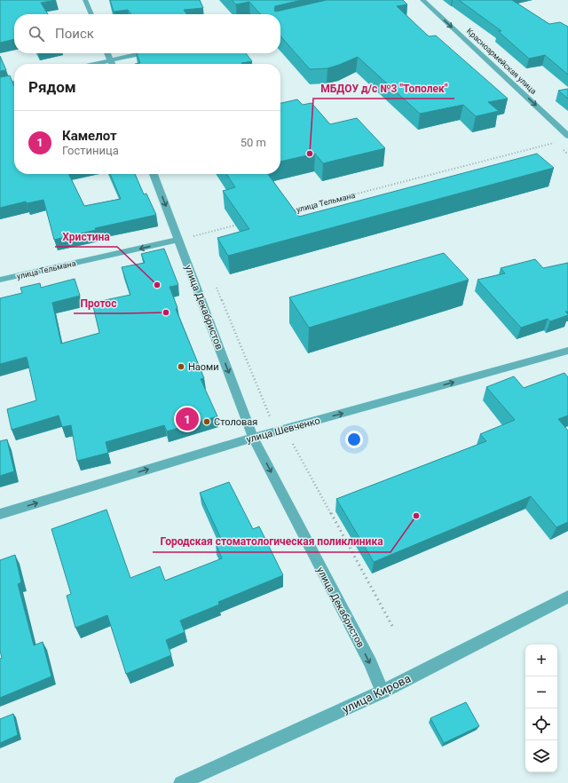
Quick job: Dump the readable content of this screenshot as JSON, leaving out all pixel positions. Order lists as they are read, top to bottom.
{
  "streets": {
    "street": [
      "Красноармейская улица",
      "улица Тельмана",
      "улица Декабристов",
      "улица Шевченко",
      "улица Кирова"
    ]
  },
  "crossings": [
    ["улица Тельмана", "улица Декабристов"],
    ["улица Декабристов", "улица Шевченко"],
    ["улица Декабристов", "улица Кирова"]
  ],
  "one_way": [
    "Красноармейская улица",
    "улица Тельмана",
    "улица Декабристов",
    "улица Шевченко"
  ],
  "places": [
    "МБДОУ д/с №3 \"Тополек\"",
    "Христина",
    "Протос",
    "Наоми",
    "Столовая",
    "Городская стоматологическая поликлиника"
  ],
  "page": {
    "search": "Поиск",
    "heading": "Рядом",
    "list": [
      {
        "mark": "1",
        "name": "Камелот",
        "note": "Гостиница",
        "value": "50 m"
      }
    ],
    "pins": "1",
    "map_buttons": ["+", "−"]
  }
}
